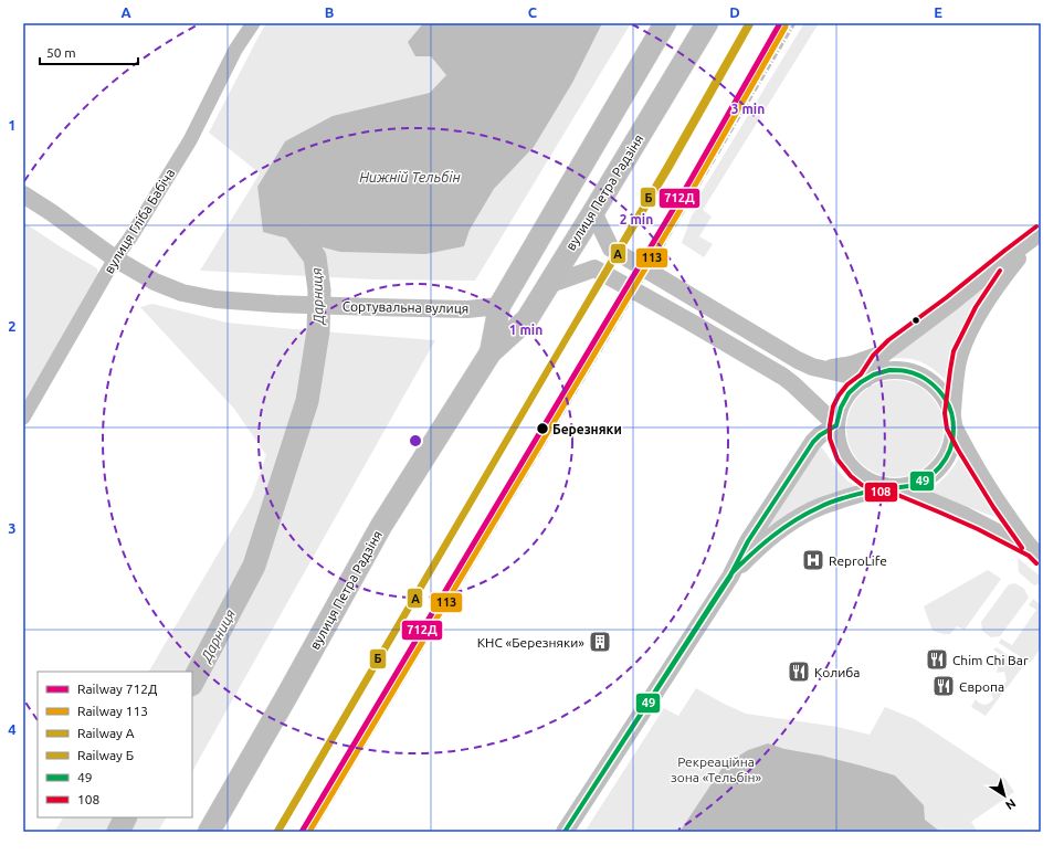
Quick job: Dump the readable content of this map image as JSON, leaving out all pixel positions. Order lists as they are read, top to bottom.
{
  "streets": {
    "main road": ["вулиця Петра Радзіня"],
    "street": ["вулиця Гліба Бабіча", "Сортувальна вулиця"]
  },
  "crossings": [
    ["вулиця Петра Радзіня", "Сортувальна вулиця"],
    ["вулиця Гліба Бабіча", "Сортувальна вулиця"]
  ],
  "water": ["Нижній Тельбін", "Дарниця"],
  "parks": ["Рекреаційна зона «Тельбін»"],
  "places": {
    "other": ["Березняки"],
    "hospital": ["ReproLife"],
    "building": ["КНС «Березняки»"],
    "restaurant": ["Chim Chi Bar", "Колиба", "Європа"]
  },
  "lines": [
    "rail line 712Д",
    "rail line A",
    "rail line Б",
    "rail line 113",
    "transit line 108",
    "transit line 49"
  ],
  "legend": [
    "Railway 712Д",
    "Railway 113",
    "Railway A",
    "Railway Б",
    "49",
    "108"
  ],
  "scale_bar": "50 m",
  "north": "bottom right",
  "grid": {
    "columns": [
      "A",
      "B",
      "C",
      "D",
      "E"
    ],
    "rows": [
      "1",
      "2",
      "3",
      "4"
    ]
  },
  "rings": ["3 min", "2 min", "1 min"]
}
